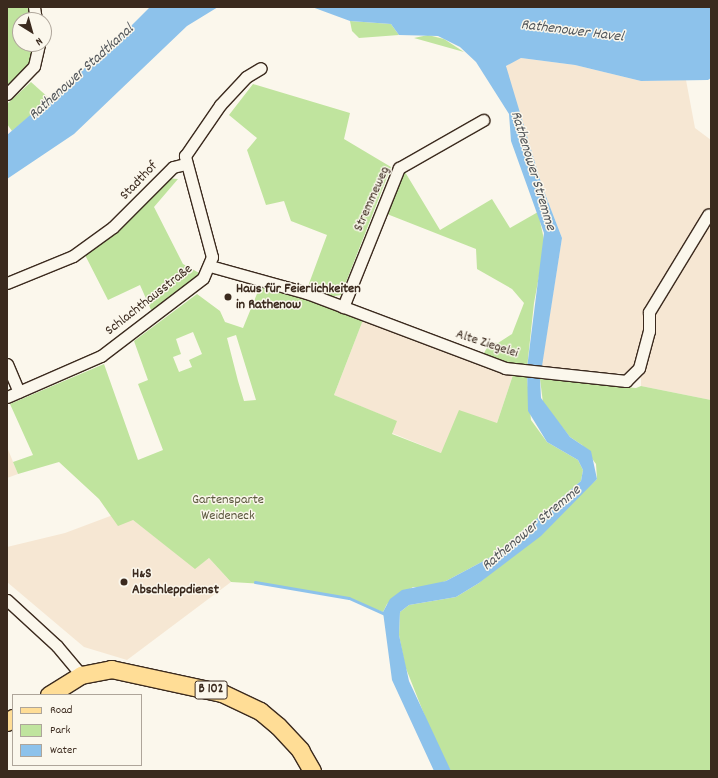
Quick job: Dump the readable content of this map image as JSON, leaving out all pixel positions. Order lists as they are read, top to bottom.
{
  "streets": {
    "main road": ["B 102"],
    "street": [
      "Stadthof",
      "Stremmeweg",
      "Schlachthausstraße",
      "Alte Ziegelei"
    ]
  },
  "crossings": [
    ["Stadthof", "Schlachthausstraße"],
    ["Stremmeweg", "Alte Ziegelei"],
    ["Schlachthausstraße", "Alte Ziegelei"]
  ],
  "water": ["Rathenower Havel", "Rathenower Stadtkanal", "Rathenower Stremme"],
  "parks": ["Gartensparte Weideneck"],
  "places": ["Haus für Feierlichkeiten in Rathenow", "H&S Abschleppdienst"],
  "legend": ["Road", "Park", "Water"],
  "north": "bottom right"
}
